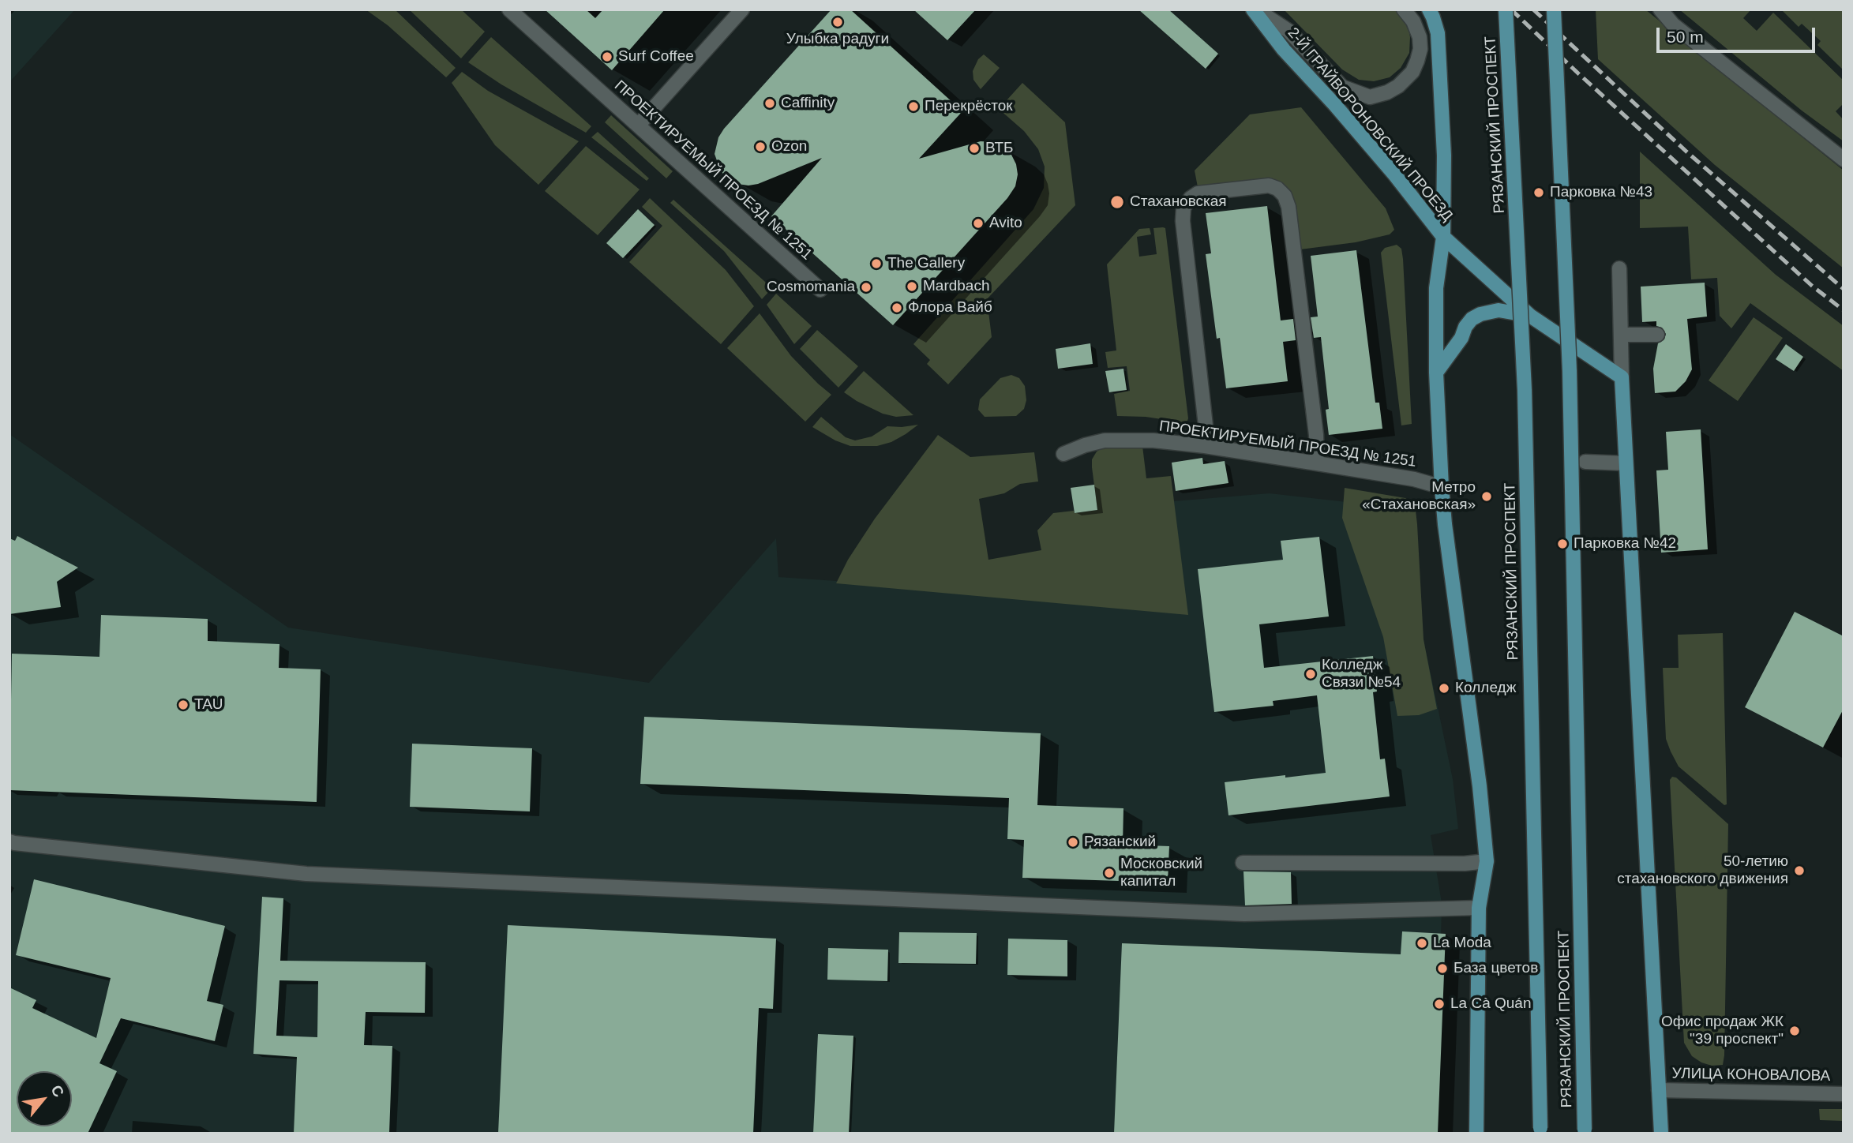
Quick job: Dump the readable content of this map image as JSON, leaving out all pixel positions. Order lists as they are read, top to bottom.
{
  "streets": {
    "main road": ["2-Й ГРАЙВОРОНОВСКИЙ ПРОЕЗД", "РЯЗАНСКИЙ ПРОСПЕКТ"],
    "street": ["ПРОЕКТИРУЕМЫЙ ПРОЕЗД № 1251", "УЛИЦА КОНОВАЛОВА"]
  },
  "places": [
    "Улыбка радуги",
    "Surf Coffee",
    "Caffinity",
    "Перекрёсток",
    "Ozon",
    "ВТБ",
    "Парковка №43",
    "Стахановская",
    "Avito",
    "The Gallery",
    "Mardbach",
    "Cosmomania",
    "Флора Вайб",
    "Метро «Стахановская»",
    "Парковка №42",
    "Колледж Связи №54",
    "Колледж",
    "TAU",
    "Рязанский",
    "50-летию стахановского движения",
    "Московский капитал",
    "La Moda",
    "База цветов",
    "La Cà Quán",
    "Офис продаж ЖК \"39 проспект\""
  ],
  "scale_bar": "50 m",
  "north": "top right"
}
